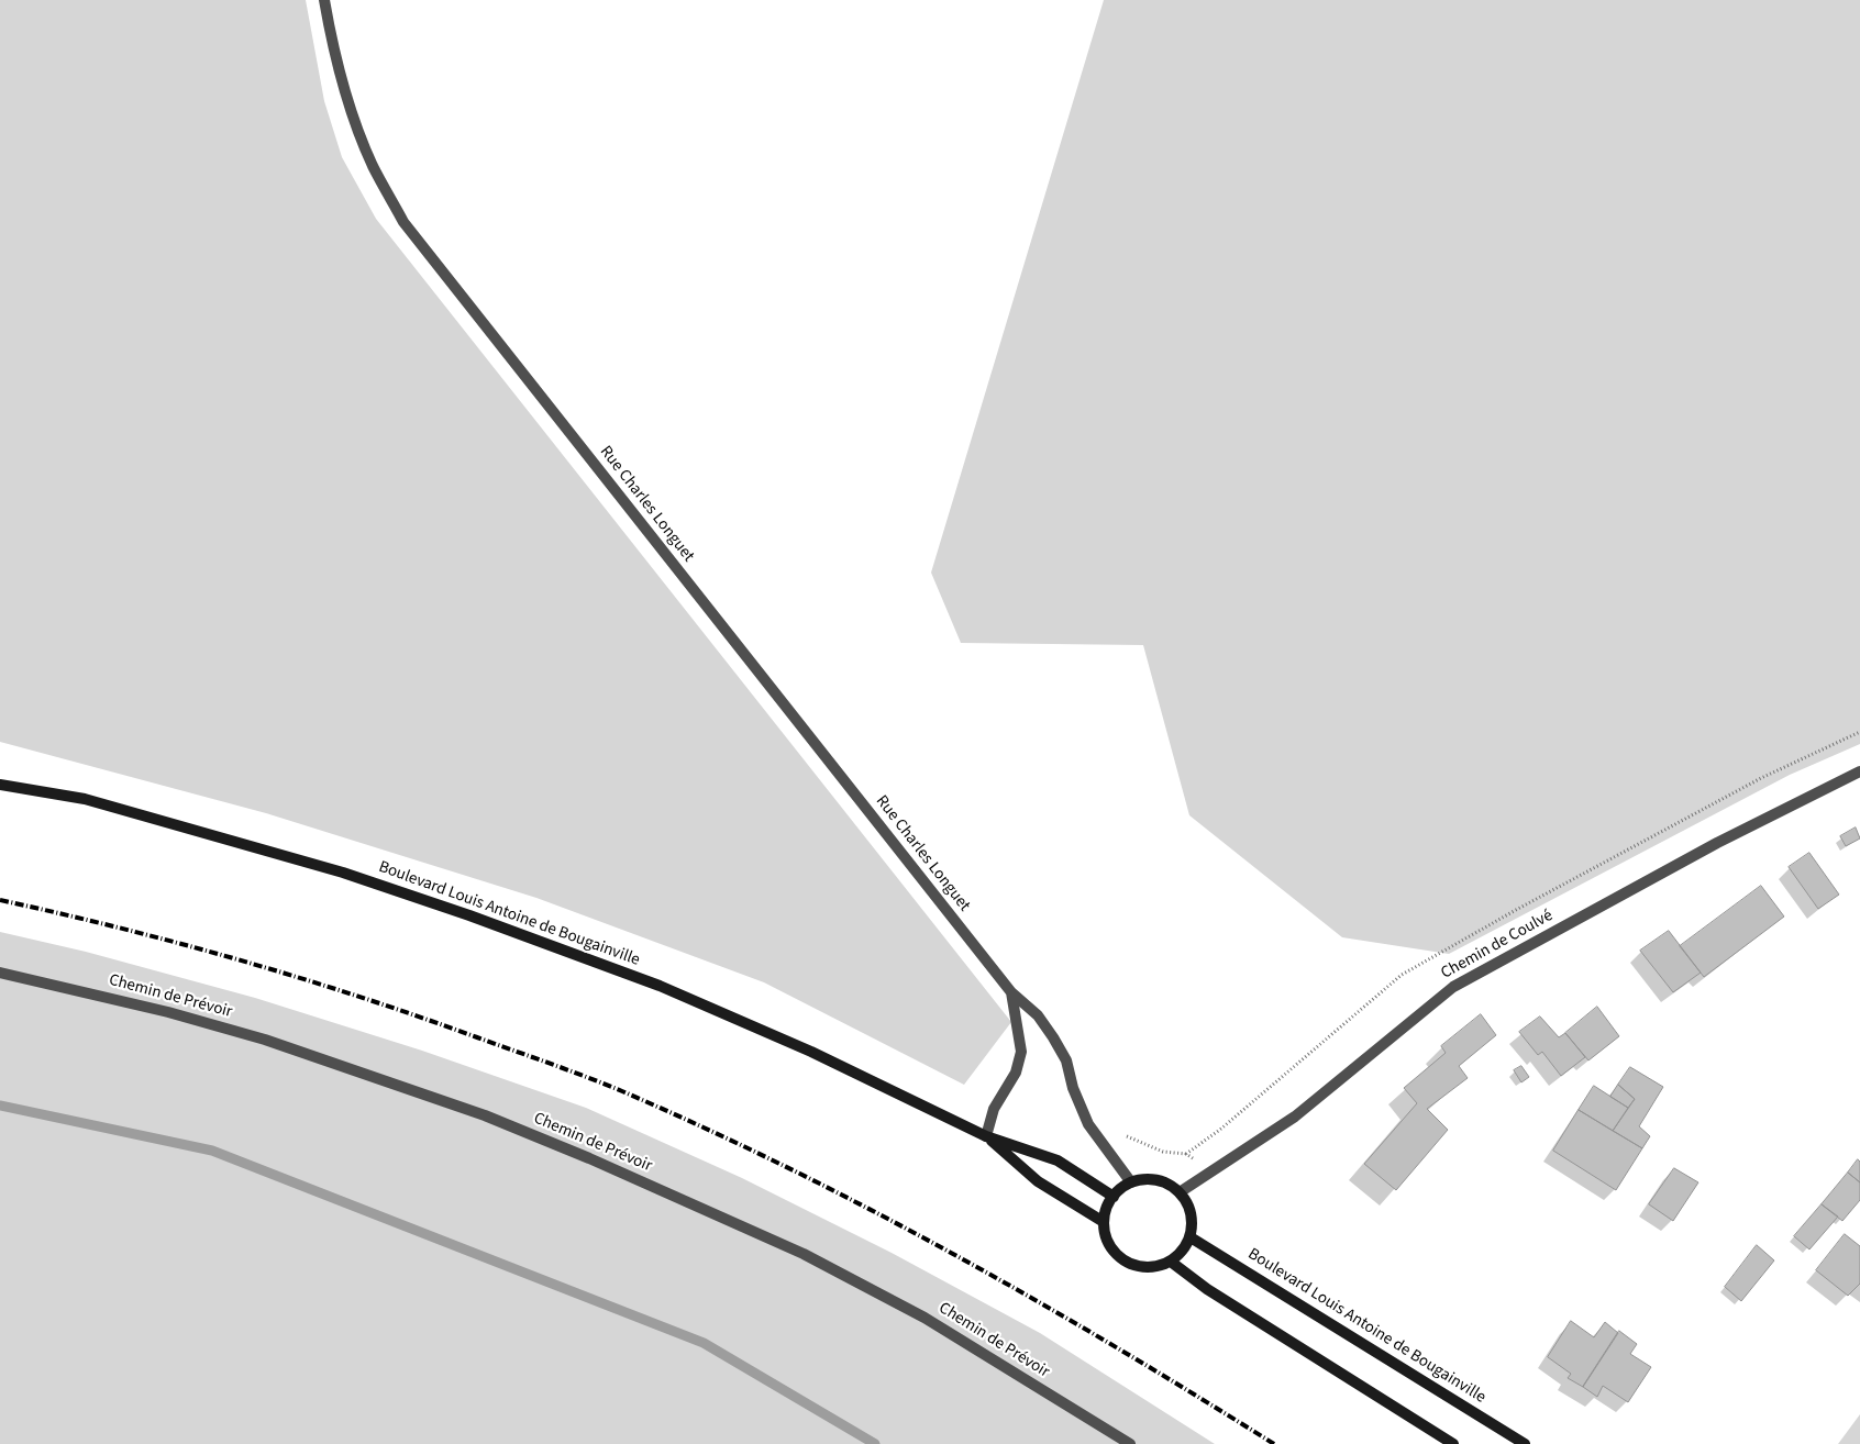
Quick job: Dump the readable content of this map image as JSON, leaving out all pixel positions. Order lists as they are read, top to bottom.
{
  "streets": {
    "main road": ["Boulevard Louis Antoine de Bougainville"],
    "street": ["Rue Charles Longuet", "Chemin de Coulvé", "Chemin de Prévoir"]
  },
  "crossings": [
    ["Rue Charles Longuet", "Boulevard Louis Antoine de Bougainville"],
    ["Rue Charles Longuet", "Chemin de Coulvé"],
    ["Boulevard Louis Antoine de Bougainville", "Chemin de Coulvé"]
  ]
}
